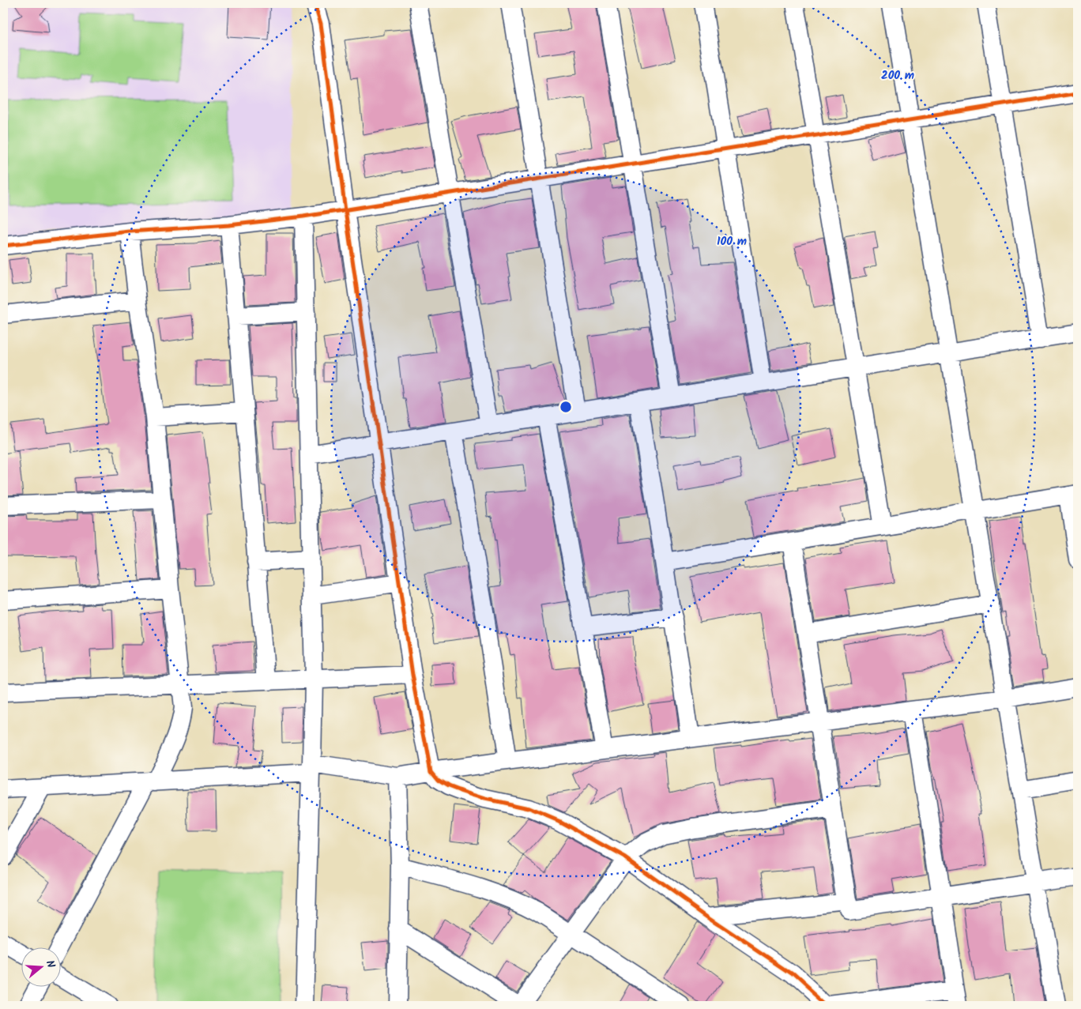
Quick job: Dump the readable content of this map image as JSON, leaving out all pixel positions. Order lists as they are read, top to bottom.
{
  "north": "right",
  "rings": ["200 m", "100 m"]
}
